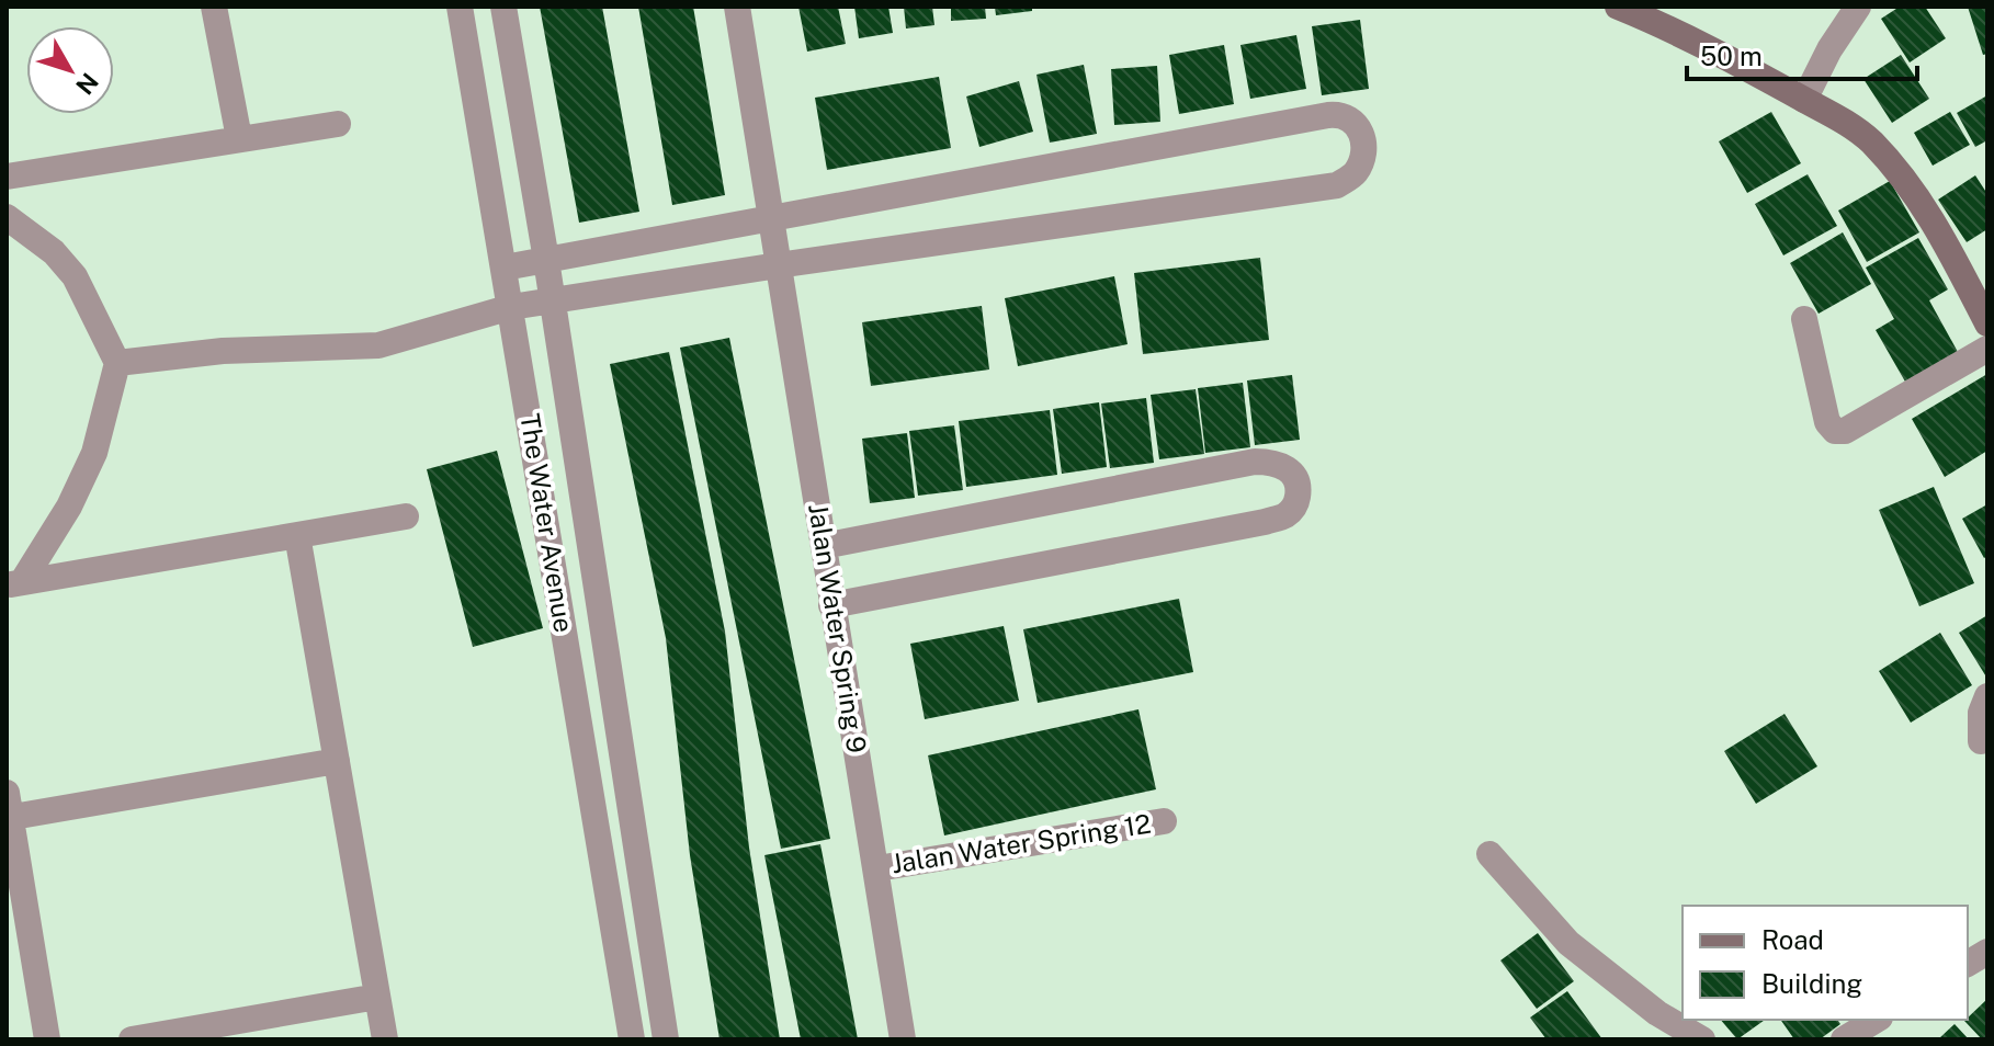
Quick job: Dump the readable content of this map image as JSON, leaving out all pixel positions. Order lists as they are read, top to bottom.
{
  "streets": {
    "street": ["The Water Avenue", "Jalan Water Spring 9", "Jalan Water Spring 12"]
  },
  "crossings": [
    ["Jalan Water Spring 9", "Jalan Water Spring 12"]
  ],
  "legend": ["Road", "Building"],
  "scale_bar": "50 m",
  "north": "bottom right"
}
